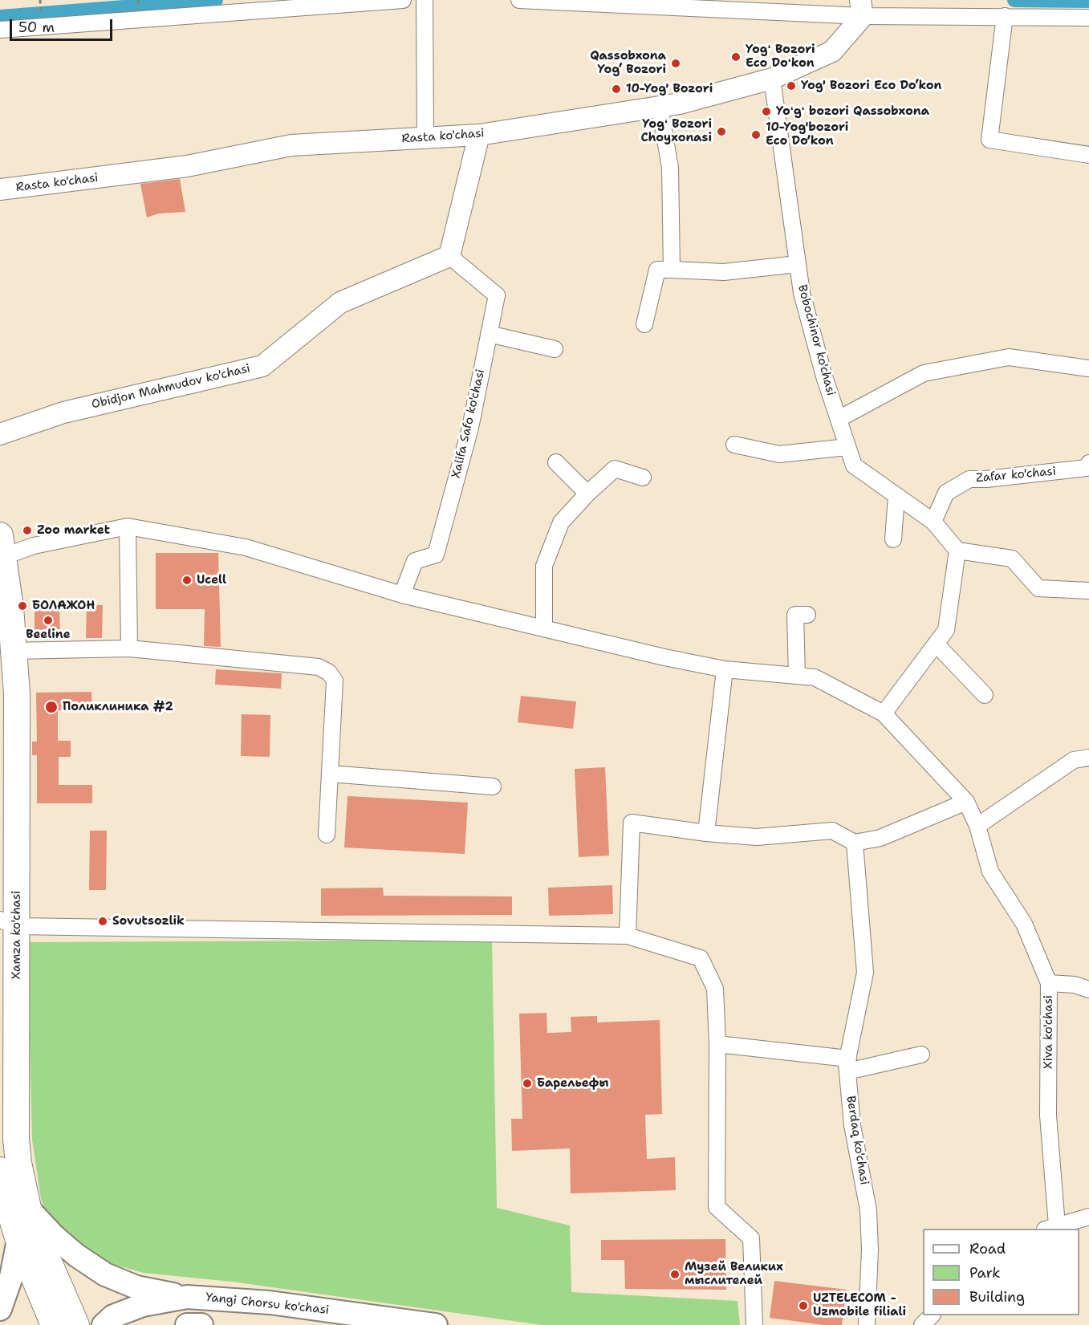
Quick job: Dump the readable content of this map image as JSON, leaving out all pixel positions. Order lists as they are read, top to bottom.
{
  "streets": {
    "main road": ["Xamza ko'chasi", "Yangi Chorsu ko'chasi"],
    "street": [
      "Rasta ko'chasi",
      "Bobochinor ko'chasi",
      "Obidjon Mahmudov ko'chasi",
      "Xalifa Safo ko'chasi",
      "Zafar ko'chasi",
      "Xiva ko'chasi",
      "Berdaq ko'chasi"
    ]
  },
  "crossings": [
    ["Rasta ko'chasi", "Bobochinor ko'chasi"],
    ["Bobochinor ko'chasi", "Zafar ko'chasi"],
    ["Obidjon Mahmudov ko'chasi", "Xalifa Safo ko'chasi"],
    ["Xalifa Safo ko'chasi", "Xiva ko'chasi"]
  ],
  "places": [
    "Yogʻ Bozori Eco Doʻkon",
    "Qassobxona Yog‘ Bozori",
    "Yog' Bozori Eco Do‘kon",
    "10-Yog' Bozori",
    "Yoʻgʻ bozori Qassobxona",
    "Yogʻ Bozori Choyxonasi",
    "10-Yog'bozori Eco Do’kon",
    "Zoo market",
    "Ucell",
    "БОЛАЖОН",
    "Beeline",
    "Поликлиника #2",
    "Sovutsozlik",
    "Барельефы",
    "Музей Великих мыслителей",
    "UZTELECOM - Uzmobile filiali"
  ],
  "legend": ["Road", "Park", "Building"],
  "scale_bar": "50 m"
}
